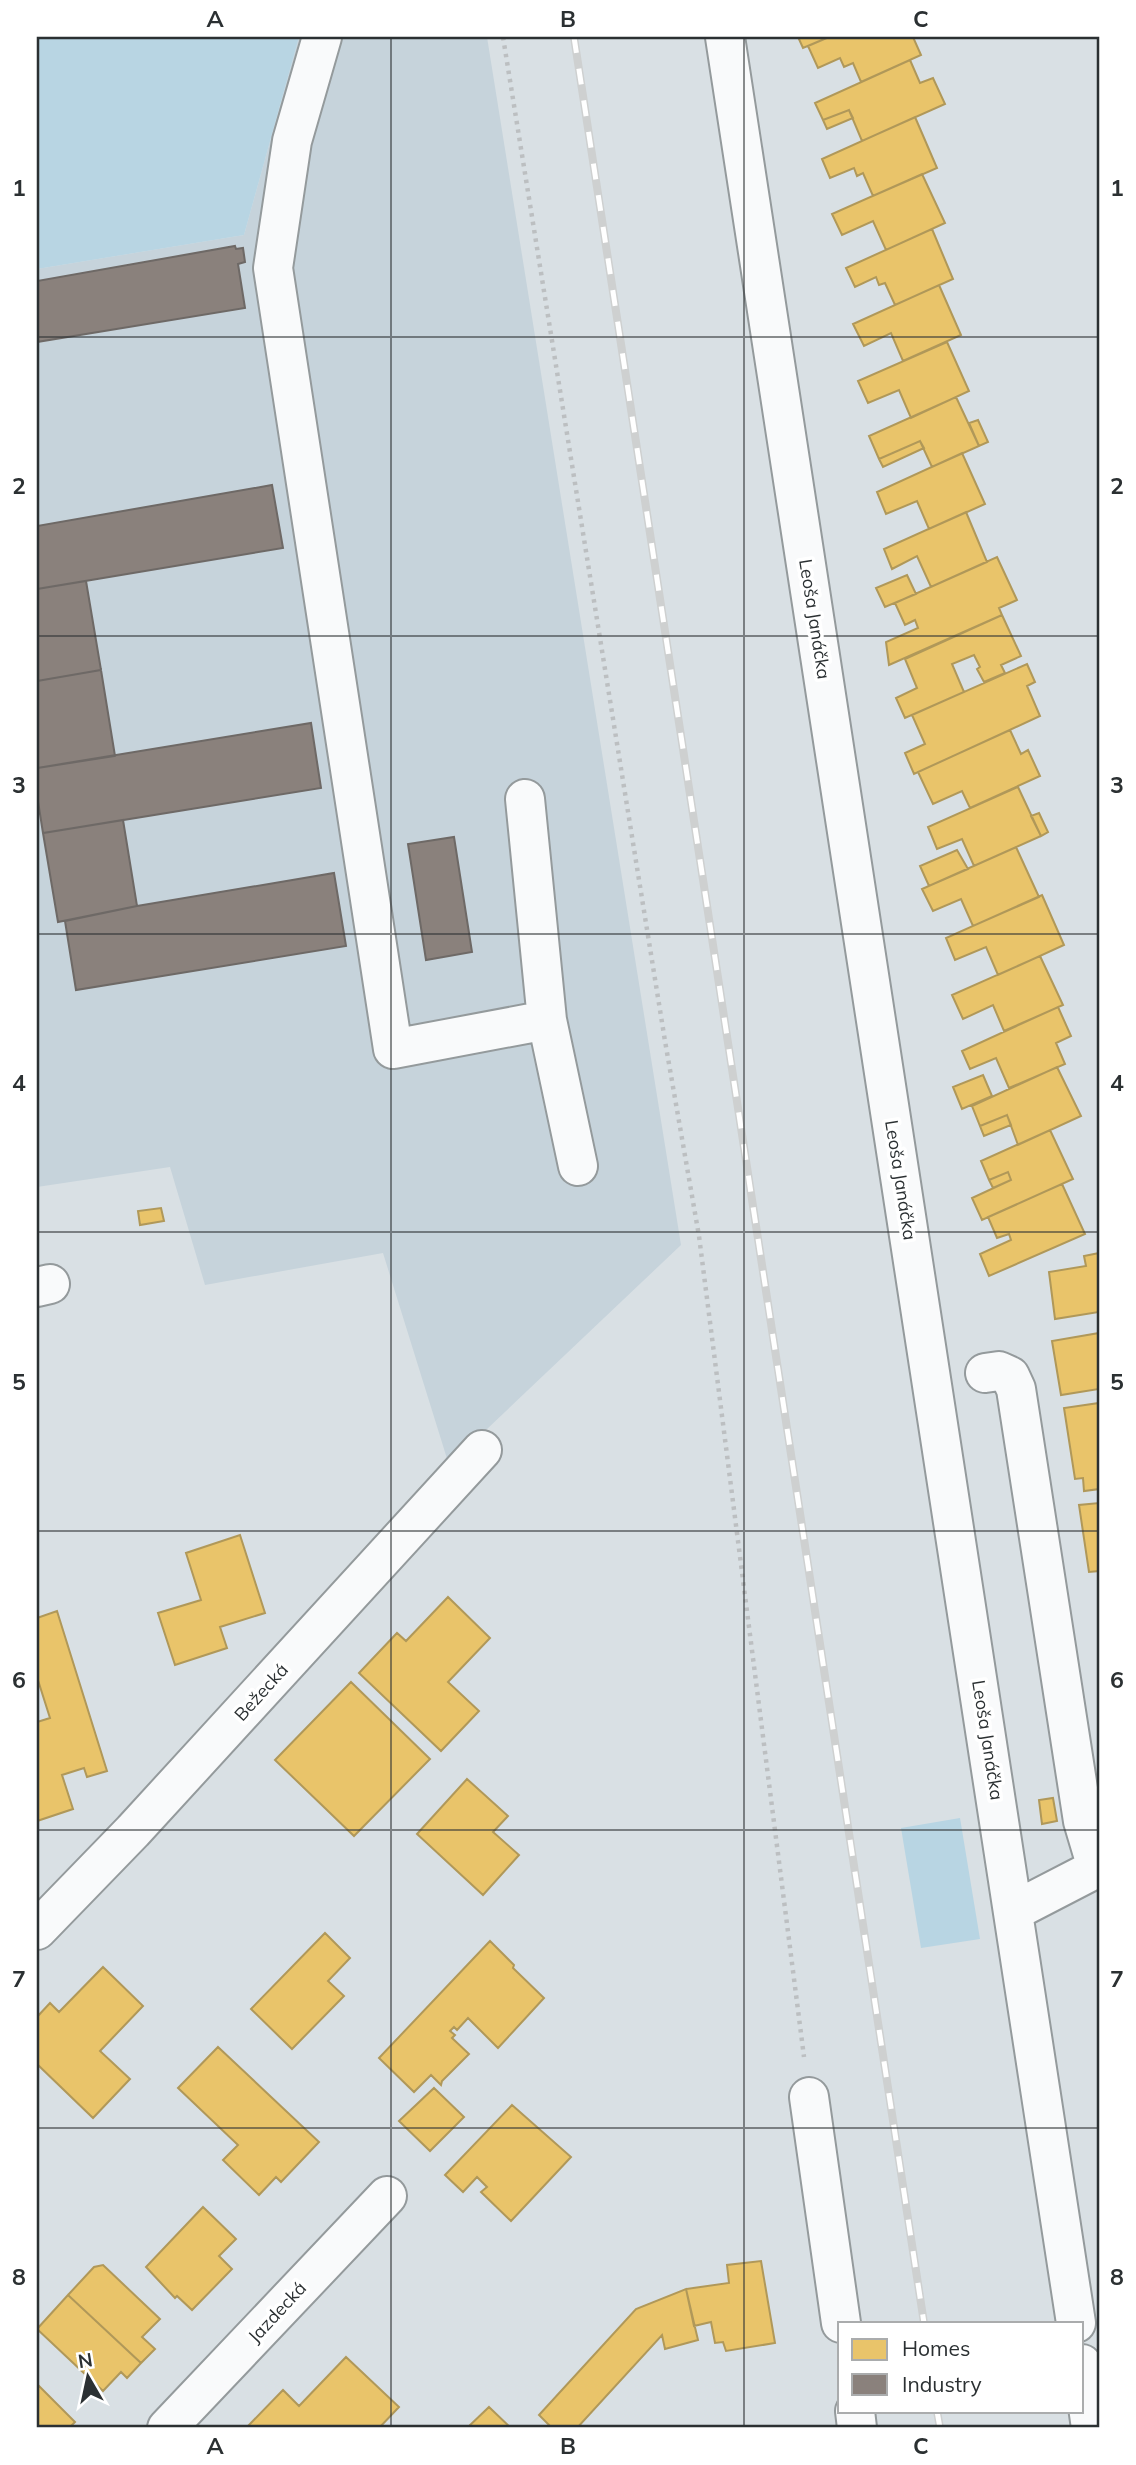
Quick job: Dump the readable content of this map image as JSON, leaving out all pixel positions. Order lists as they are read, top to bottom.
{
  "streets": {
    "street": ["Leoša Janáčka", "Bežecká", "Jazdecká"]
  },
  "legend": ["Homes", "Industry"],
  "north": "top",
  "grid": {
    "columns": ["A", "B", "C"],
    "rows": [
      "1",
      "2",
      "3",
      "4",
      "5",
      "6",
      "7",
      "8"
    ]
  }
}
